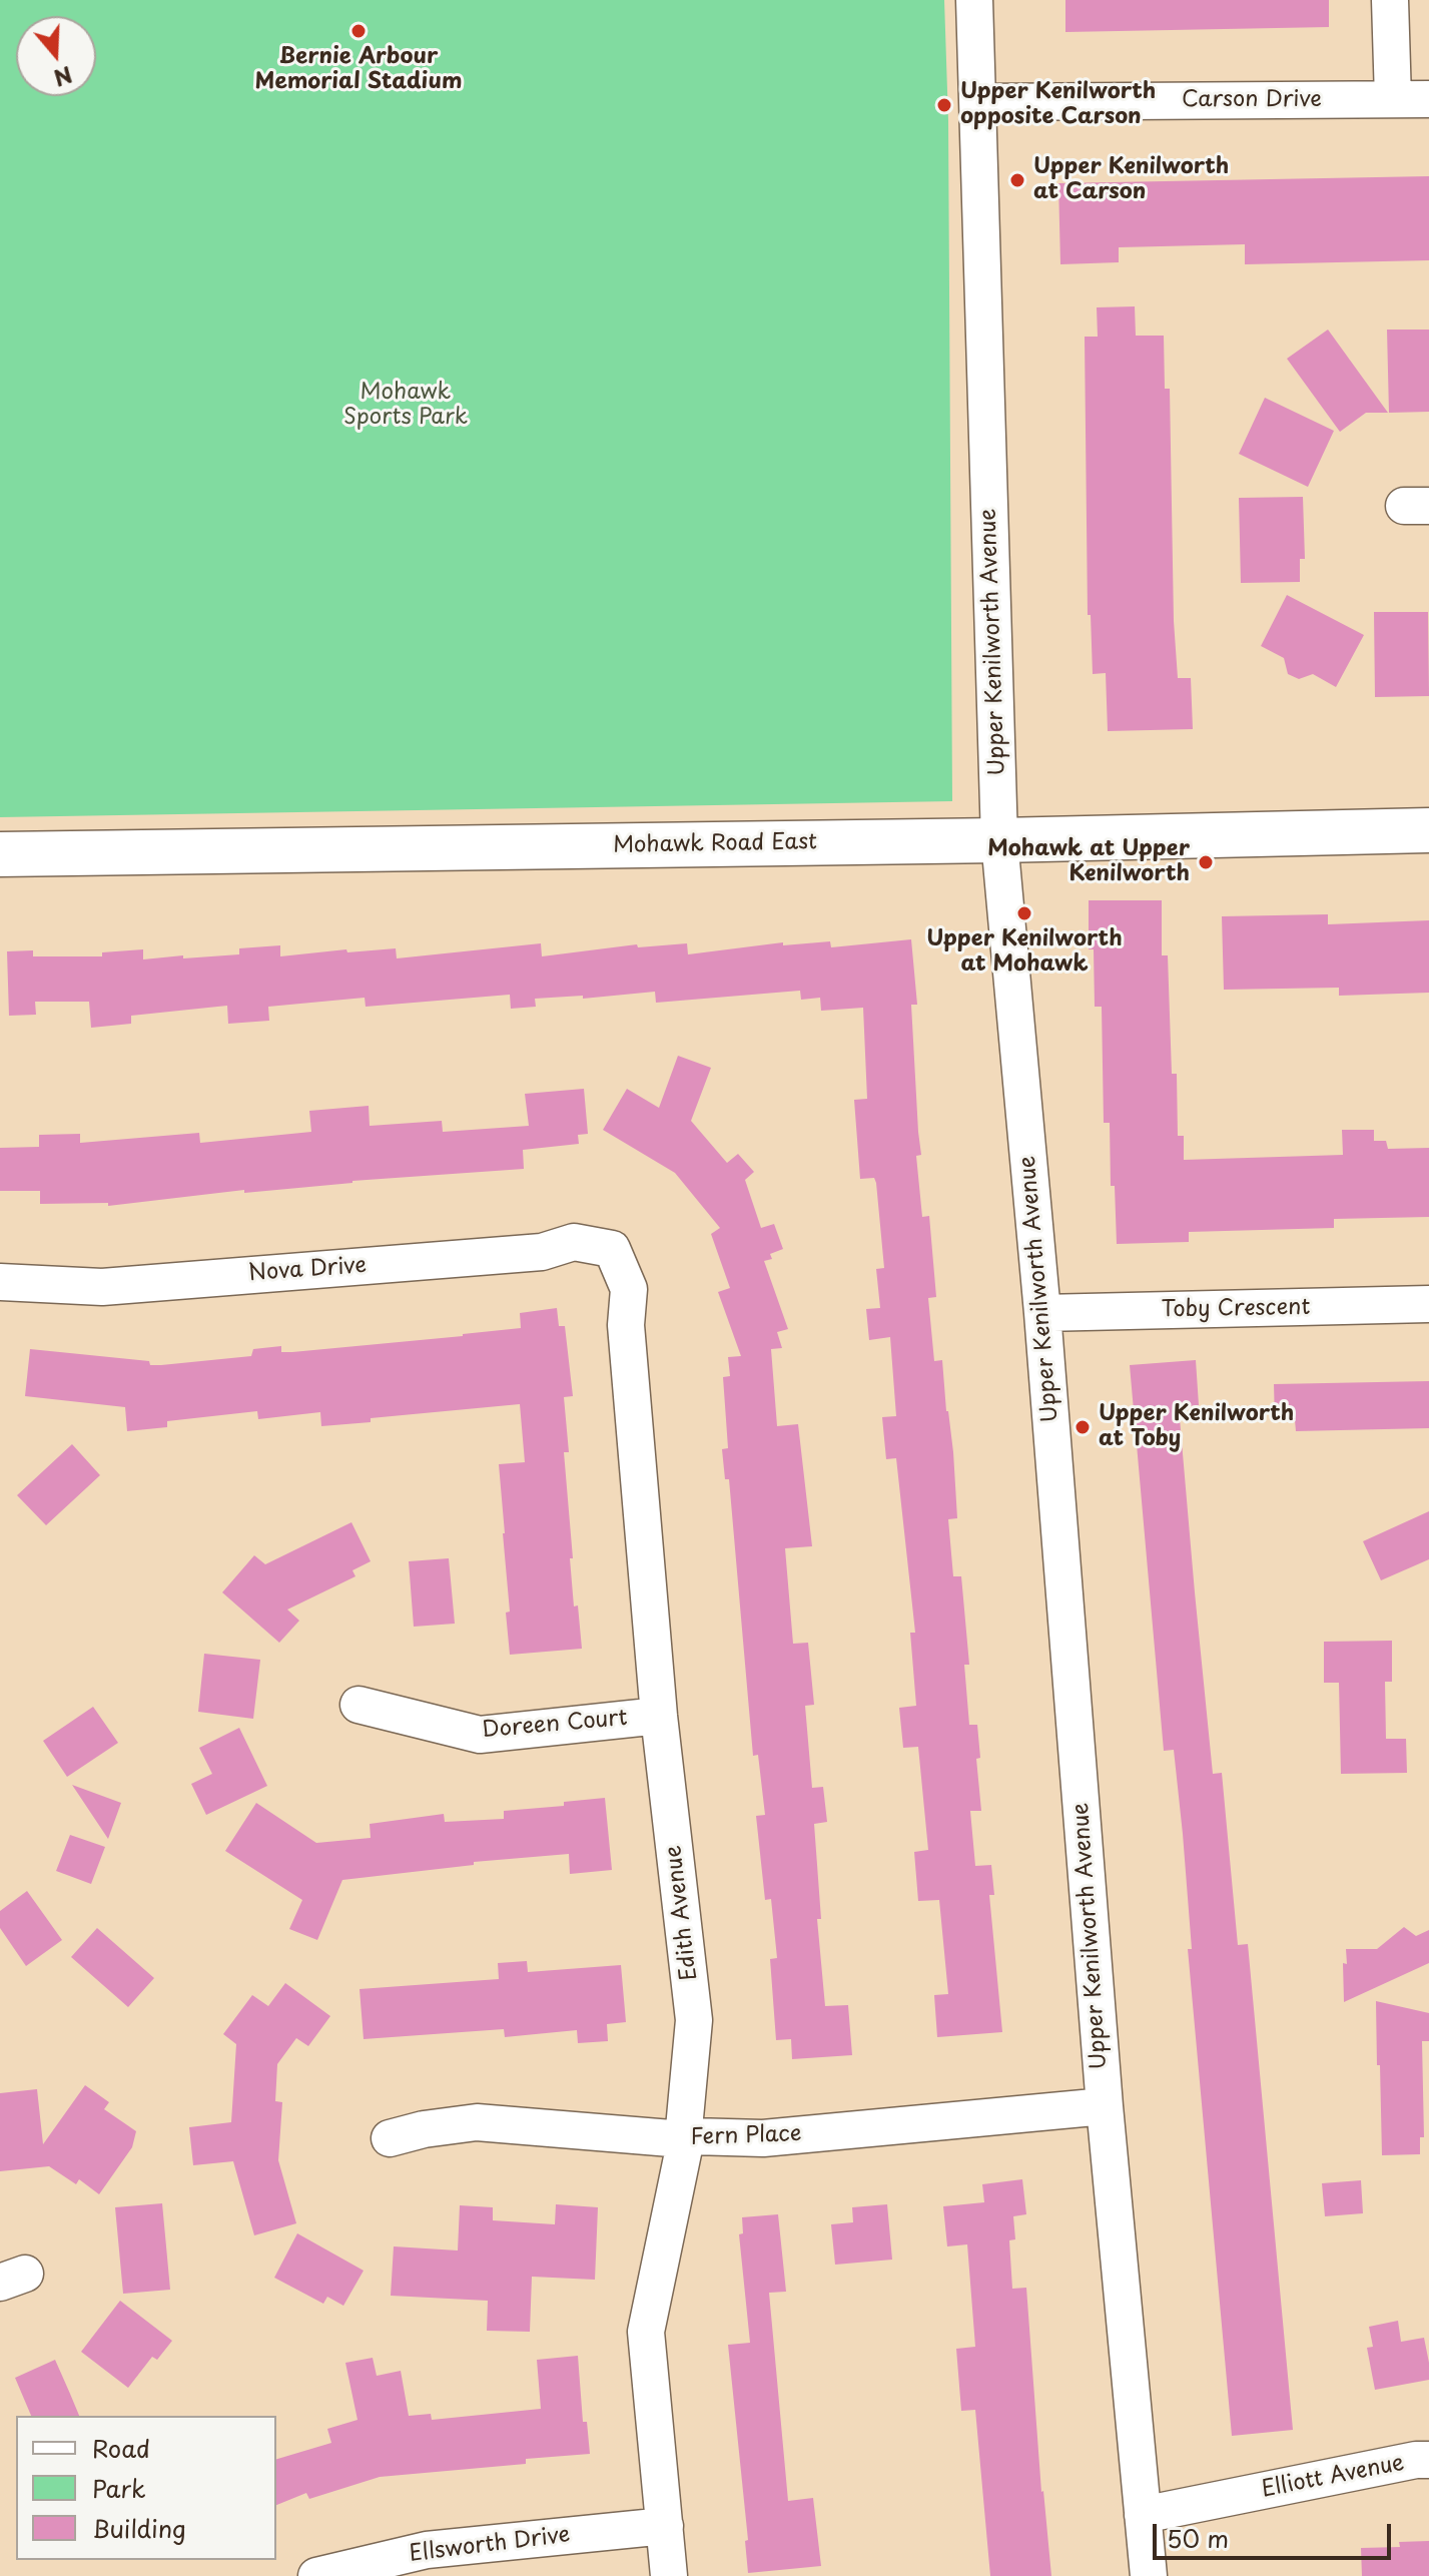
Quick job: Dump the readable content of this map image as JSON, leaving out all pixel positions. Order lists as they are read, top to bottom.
{
  "streets": {
    "main road": ["Mohawk Road East"],
    "street": [
      "Carson Drive",
      "Upper Kenilworth Avenue",
      "Nova Drive",
      "Toby Crescent",
      "Doreen Court",
      "Edith Avenue",
      "Fern Place",
      "Elliott Avenue",
      "Ellsworth Drive"
    ]
  },
  "crossings": [
    ["Carson Drive", "Upper Kenilworth Avenue"],
    ["Upper Kenilworth Avenue", "Mohawk Road East"],
    ["Upper Kenilworth Avenue", "Toby Crescent"],
    ["Upper Kenilworth Avenue", "Fern Place"],
    ["Upper Kenilworth Avenue", "Elliott Avenue"],
    ["Nova Drive", "Edith Avenue"],
    ["Doreen Court", "Edith Avenue"],
    ["Edith Avenue", "Fern Place"],
    ["Edith Avenue", "Ellsworth Drive"]
  ],
  "parks": ["Mohawk Sports Park"],
  "places": [
    "Bernie Arbour Memorial Stadium",
    "Upper Kenilworth opposite Carson",
    "Upper Kenilworth at Carson",
    "Mohawk at Upper Kenilworth",
    "Upper Kenilworth at Mohawk",
    "Upper Kenilworth at Toby"
  ],
  "legend": ["Road", "Park", "Building"],
  "scale_bar": "50 m",
  "north": "bottom"
}
